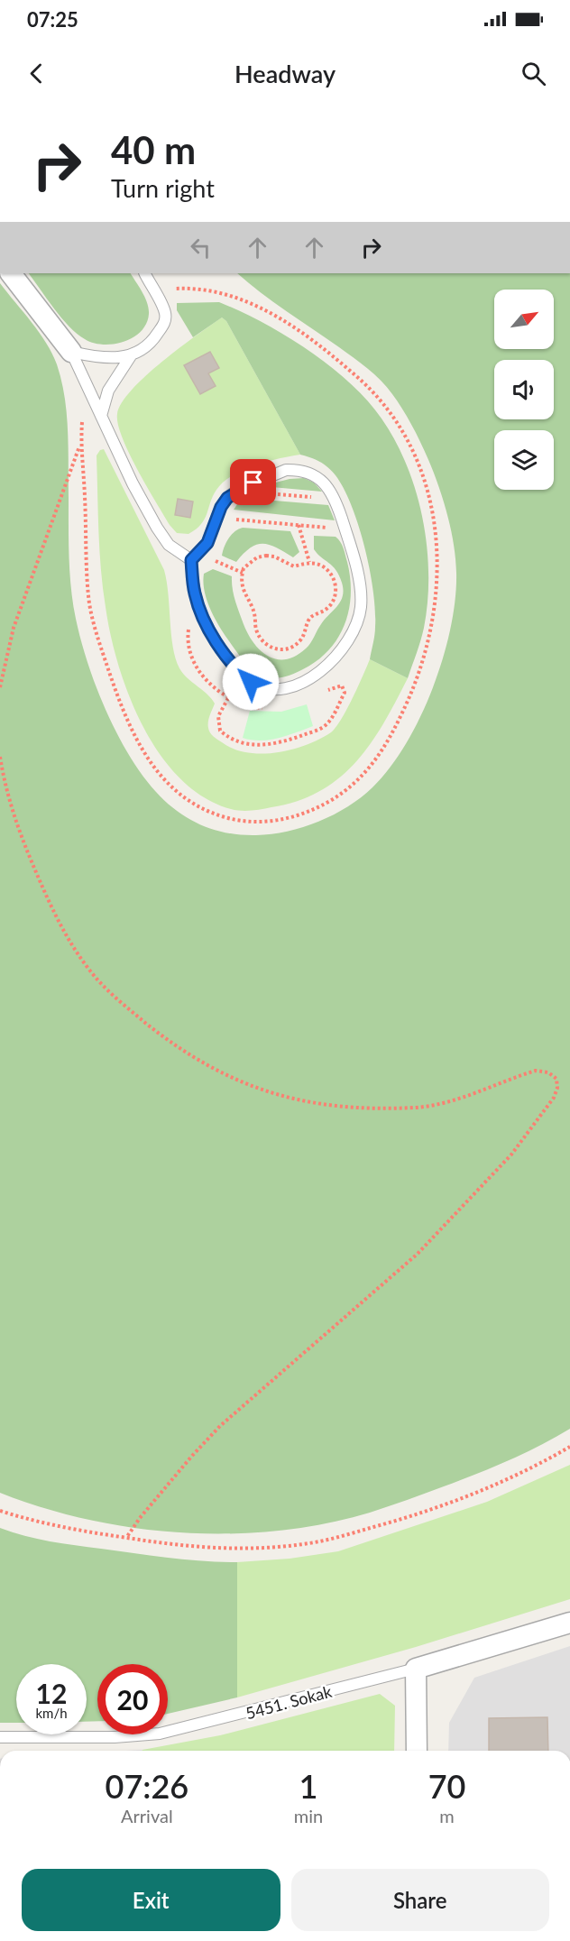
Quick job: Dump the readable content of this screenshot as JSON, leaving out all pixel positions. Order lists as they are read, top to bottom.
{
  "streets": {
    "street": ["5451. Sokak"]
  },
  "north": "top right",
  "page": {
    "status": "07:25",
    "header": "Headway",
    "turn": ["40 m", "Turn right"],
    "speed": "12 km/h",
    "limit": "20",
    "eta": [
      "07:26",
      "Arrival",
      "1",
      "min",
      "70",
      "m"
    ],
    "buttons": ["Exit", "Share"]
  }
}
